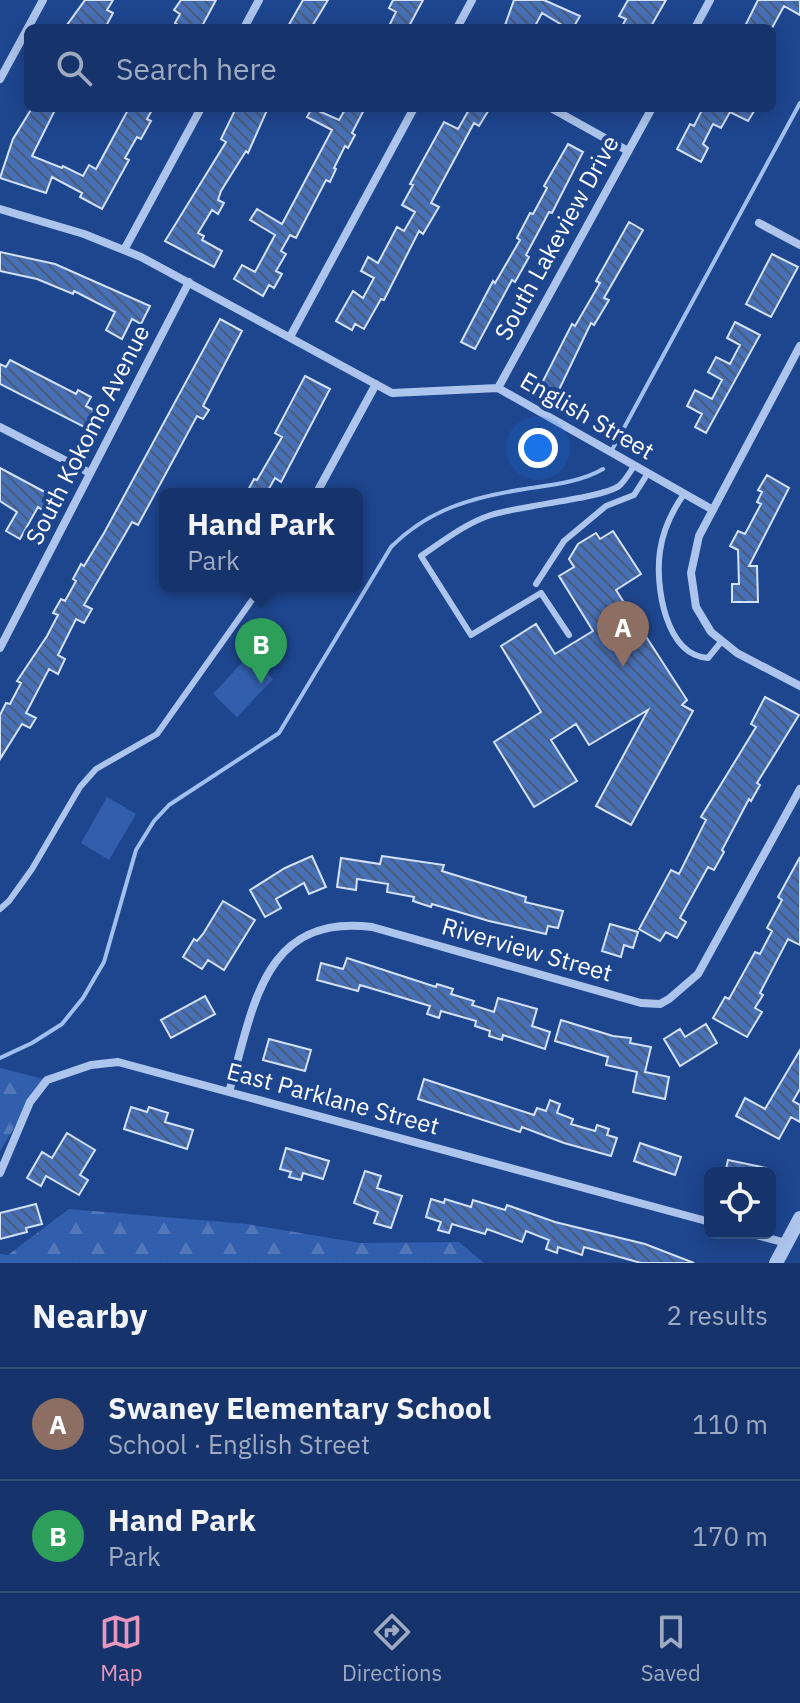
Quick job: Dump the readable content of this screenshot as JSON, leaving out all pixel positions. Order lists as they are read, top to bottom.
{
  "streets": {
    "street": [
      "South Lakeview Drive",
      "English Street",
      "South Kokomo Avenue",
      "Riverview Street",
      "East Parklane Street"
    ]
  },
  "crossings": [
    ["South Lakeview Drive", "English Street"],
    ["English Street", "South Kokomo Avenue"],
    ["Riverview Street", "East Parklane Street"]
  ],
  "page": {
    "search": "Search here",
    "popup": ["Hand Park", "Park"],
    "pins": ["A", "B"],
    "heading": ["Nearby", "2 results"],
    "list": [
      {
        "mark": "A",
        "name": "Swaney Elementary School",
        "note": "School · English Street",
        "value": "110 m"
      },
      {
        "mark": "B",
        "name": "Hand Park",
        "note": "Park",
        "value": "170 m"
      }
    ],
    "nav": ["Map", "Directions", "Saved"]
  }
}
